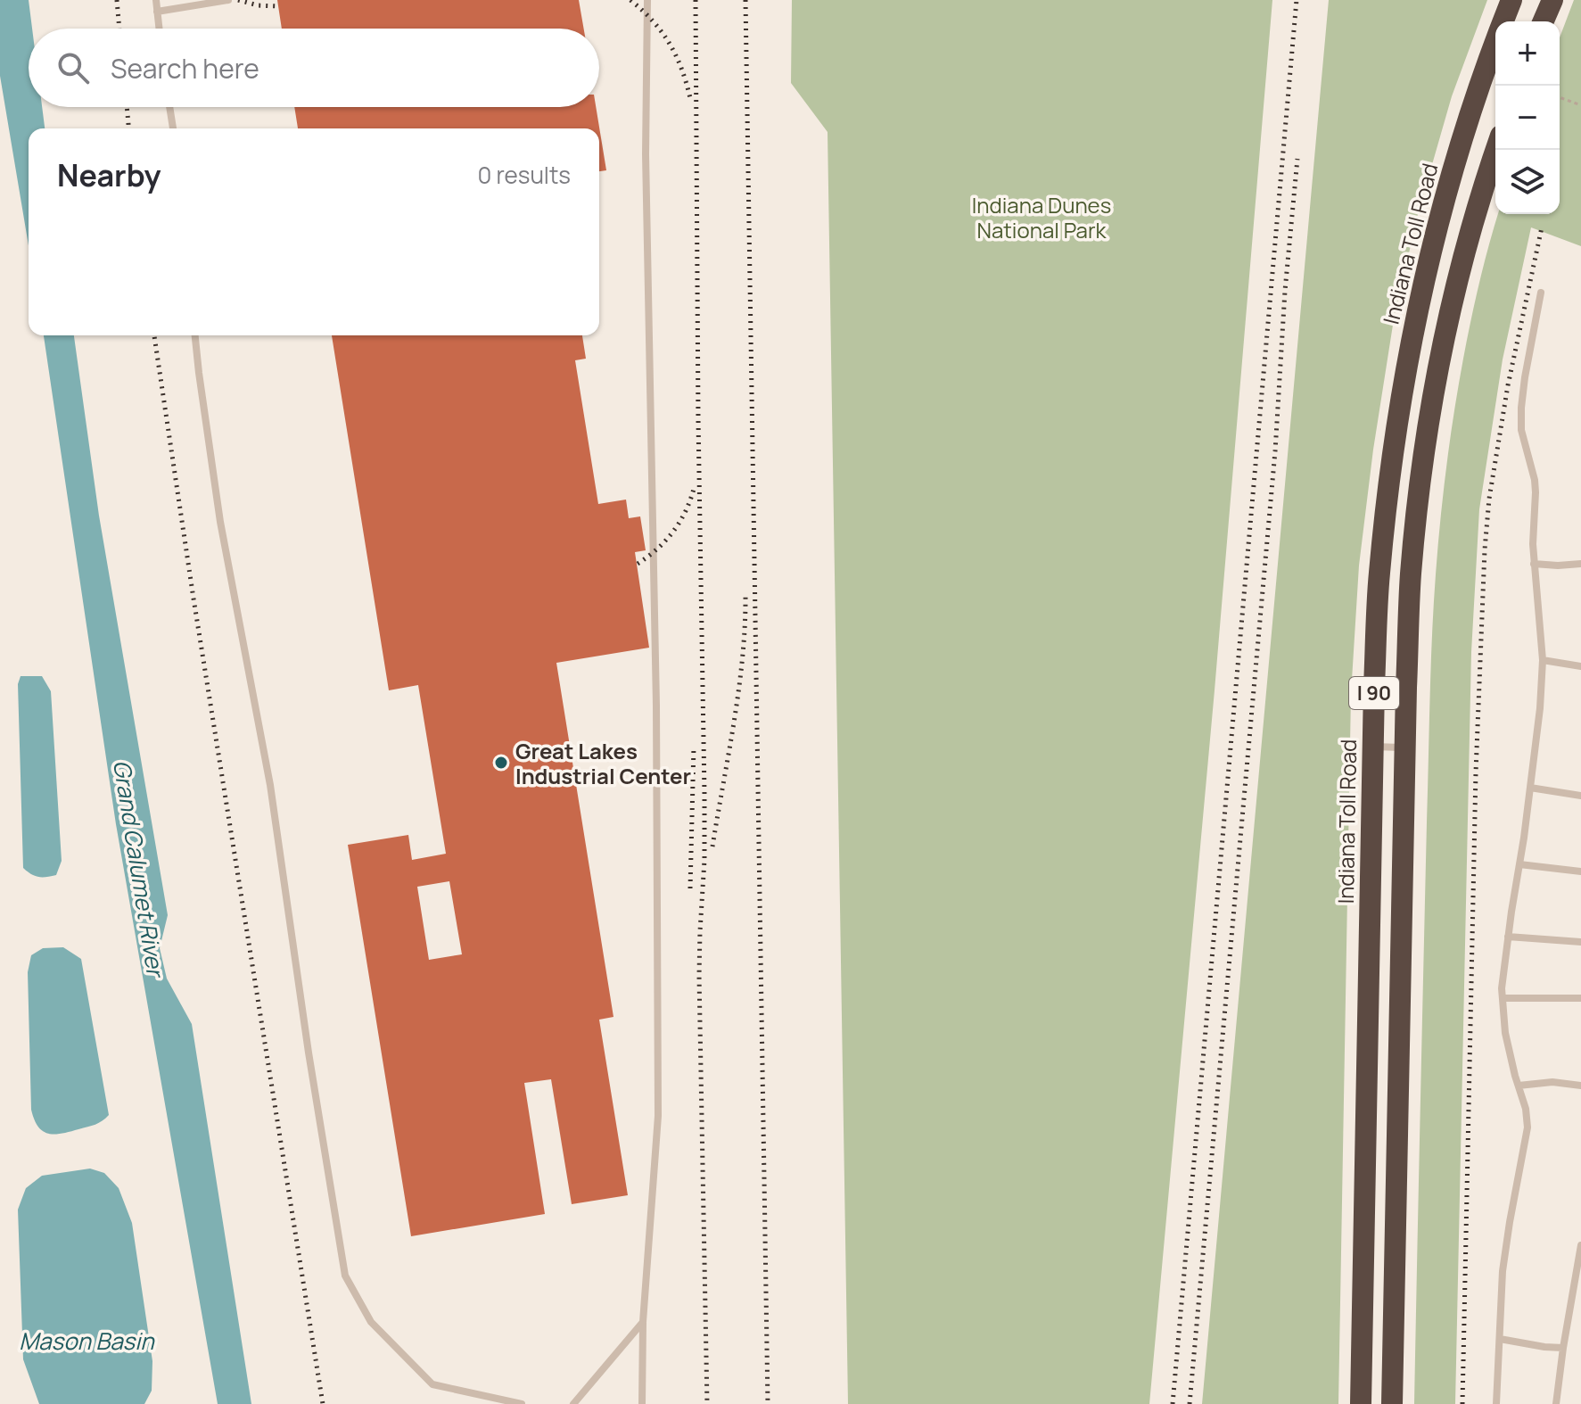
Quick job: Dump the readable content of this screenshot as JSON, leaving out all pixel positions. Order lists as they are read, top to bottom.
{
  "streets": {
    "highway": ["Indiana Toll Road", "I 90"]
  },
  "water": ["Grand Calumet River", "Mason Basin"],
  "parks": ["Indiana Dunes National Park"],
  "places": ["Great Lakes Industrial Center"],
  "page": {
    "map_buttons": ["+", "−"],
    "search": "Search here",
    "heading": ["Nearby", "0 results"]
  }
}
